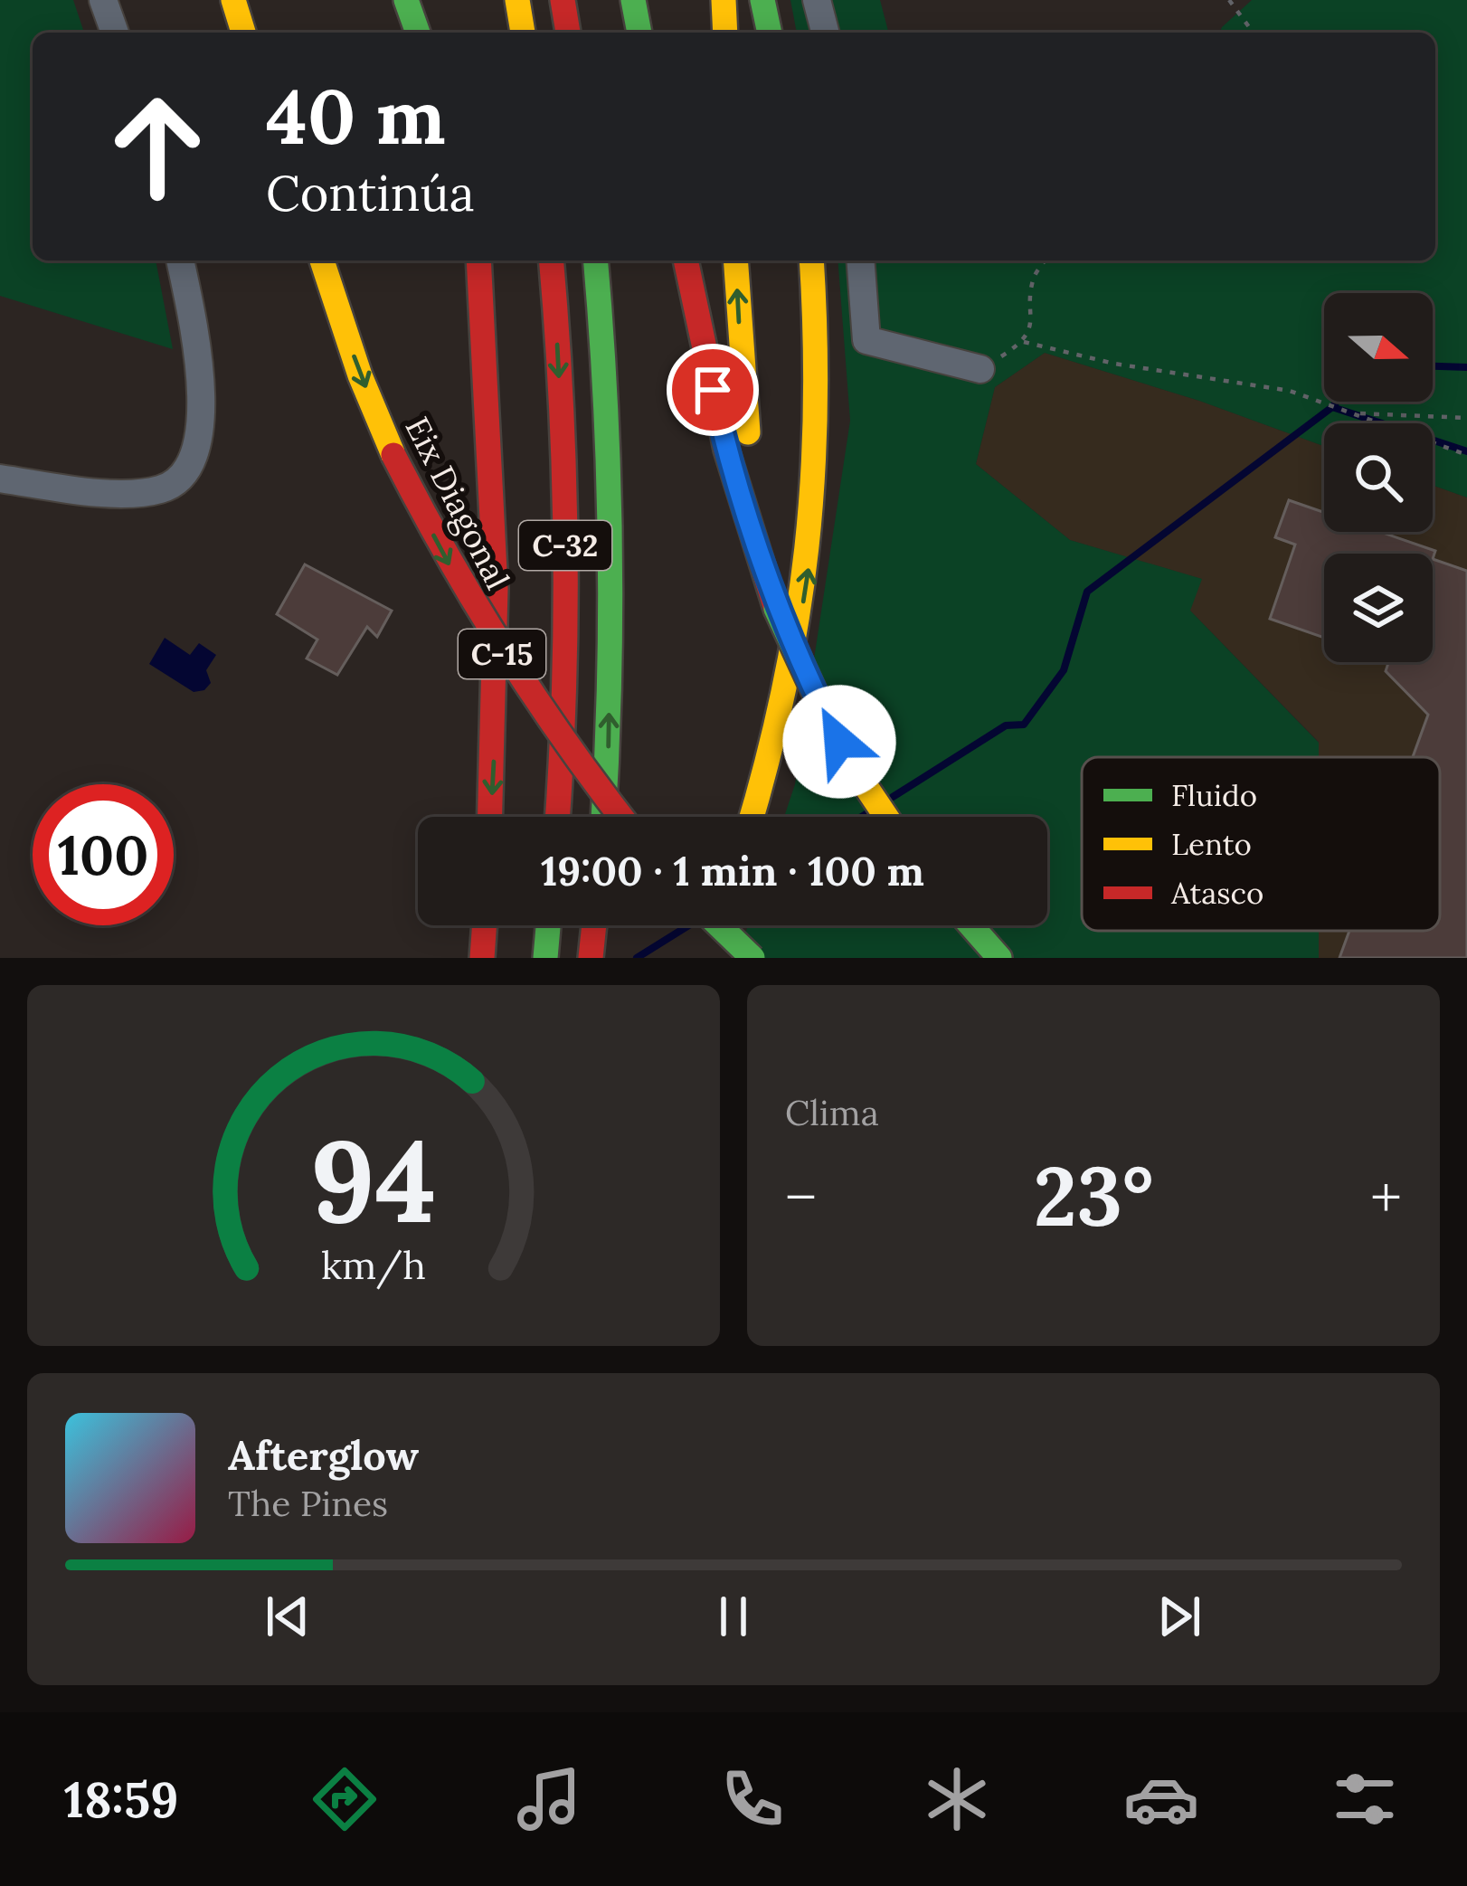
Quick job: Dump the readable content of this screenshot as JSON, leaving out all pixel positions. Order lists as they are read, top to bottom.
{
  "streets": {
    "highway": ["Eix Diagonal", "C-32", "C-15"]
  },
  "legend": ["Fluido", "Lento", "Atasco"],
  "north": "right",
  "page": {
    "turn": ["40 m", "Continúa"],
    "limit": "100",
    "trip": "19:00 · 1 min · 100 m",
    "tile": "Clima",
    "heat": ["−", "23°", "+"],
    "song": ["Afterglow", "The Pines"],
    "tabs": "18:59",
    "gauge": ["94", "km/h"]
  }
}
